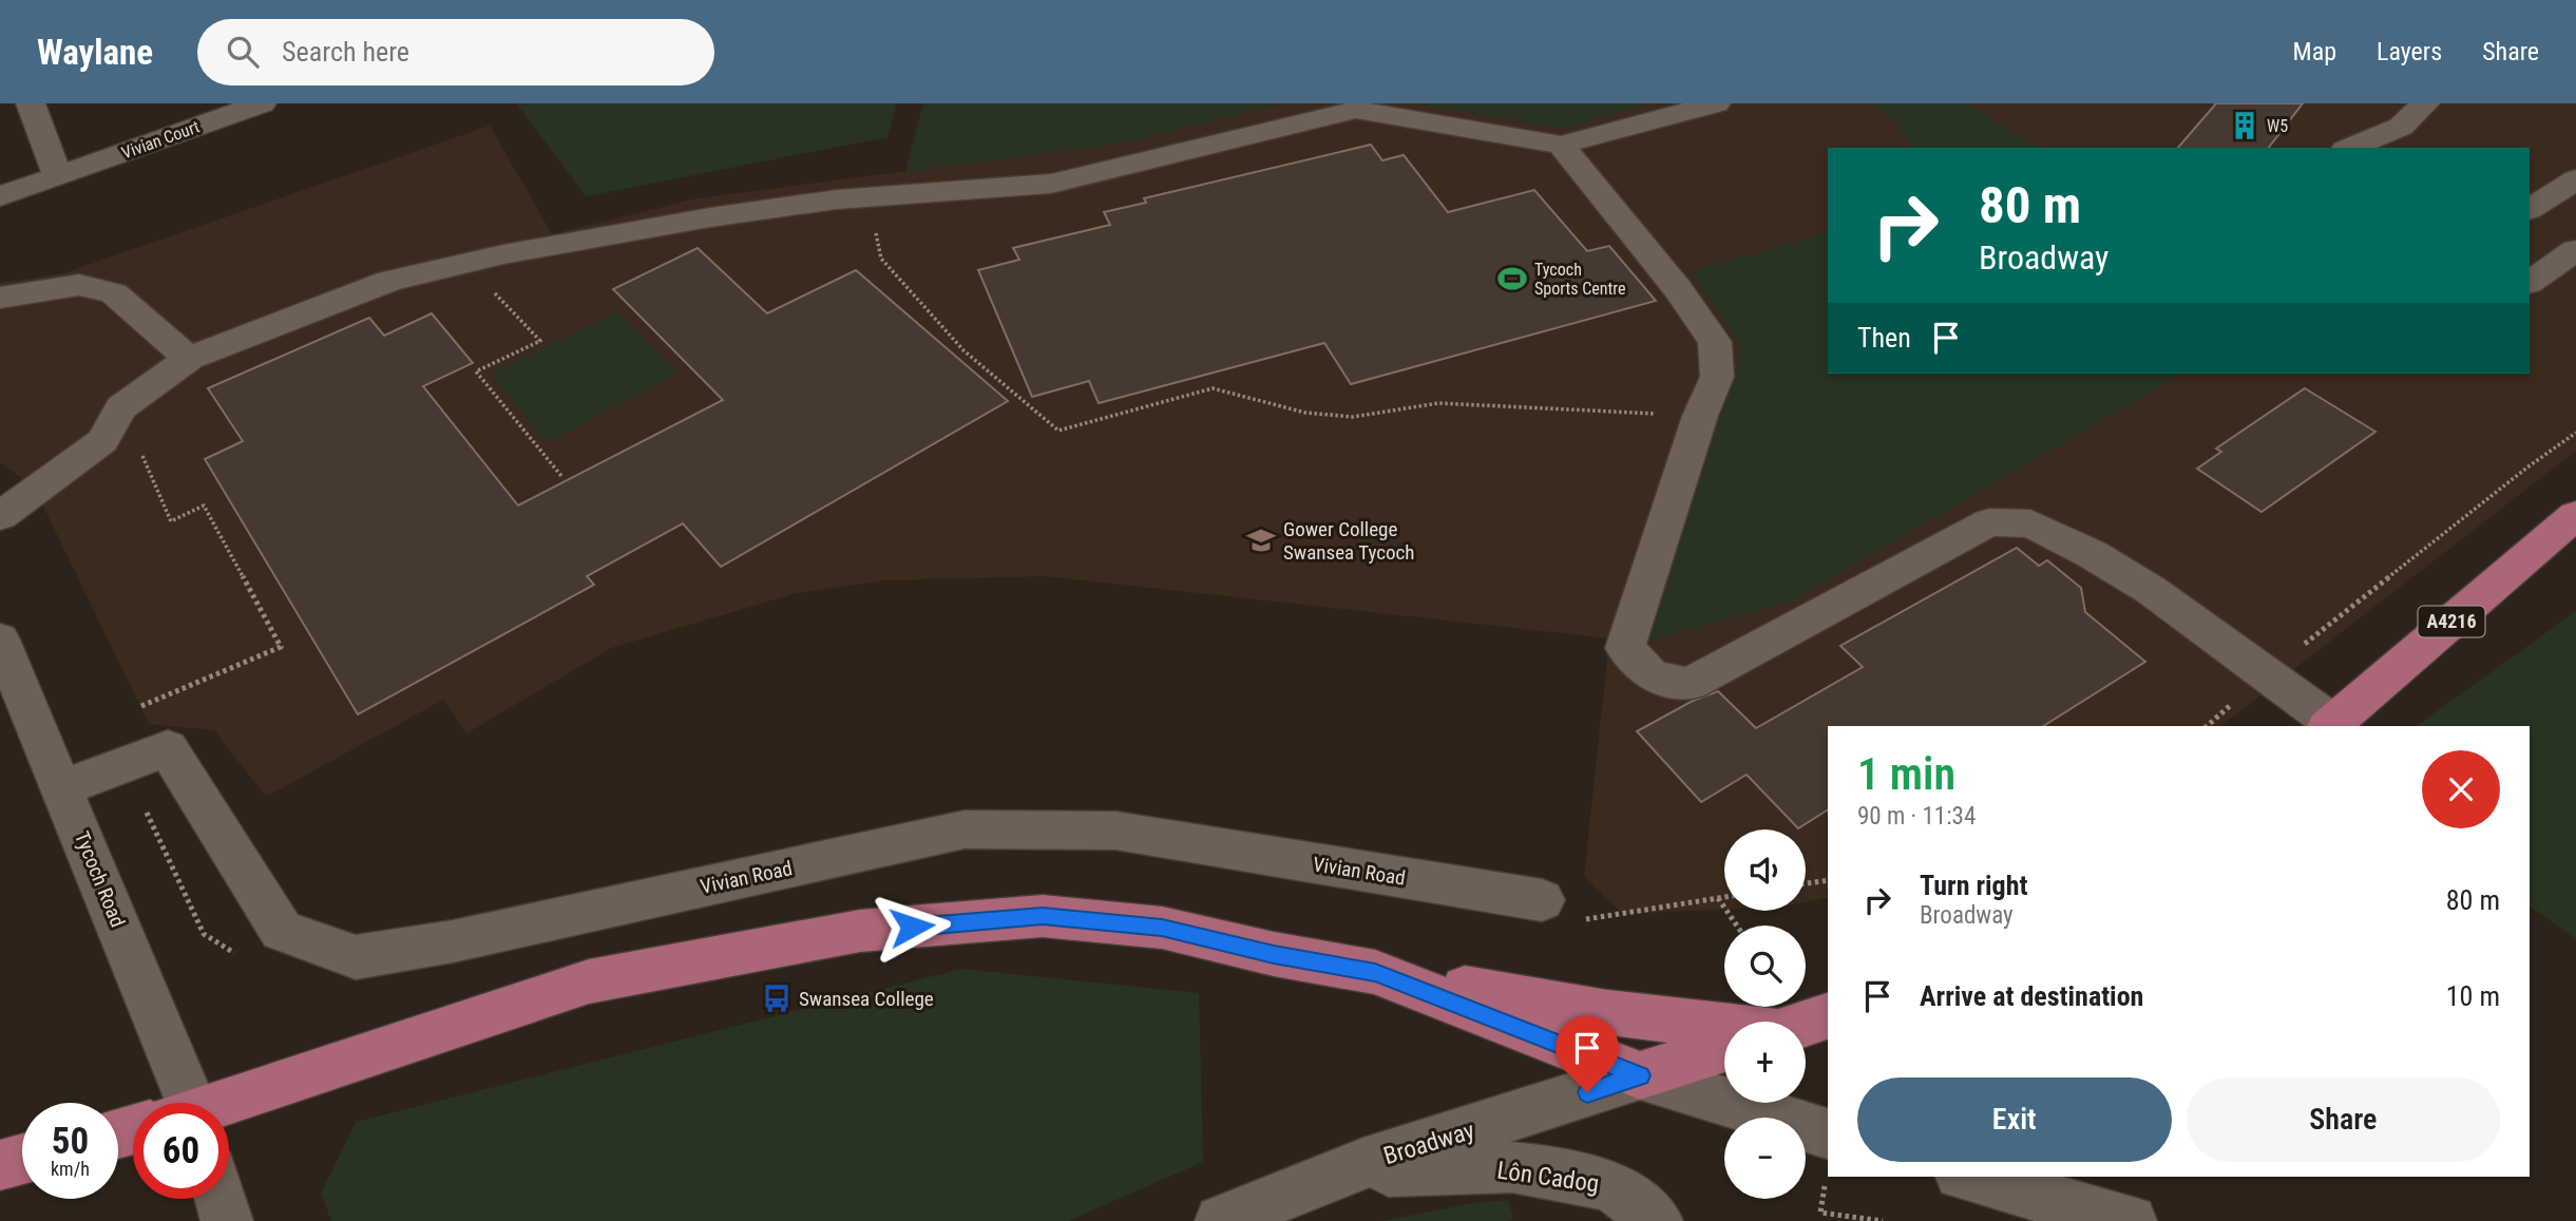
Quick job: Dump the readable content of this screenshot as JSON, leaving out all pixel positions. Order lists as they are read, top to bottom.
{
  "streets": {
    "main road": ["A4216"],
    "street": [
      "Vivian Court",
      "Vivian Road",
      "Tycoch Road",
      "Broadway",
      "Lôn Cadog"
    ]
  },
  "crossings": [
    ["Vivian Road", "Tycoch Road"],
    ["Broadway", "Lôn Cadog"]
  ],
  "places": {
    "building": ["W5"],
    "sports": ["Tycoch Sports Centre"],
    "school or university": ["Gower College Swansea Tycoch"],
    "bus stop": ["Swansea College"]
  },
  "page": {
    "header": "Waylane",
    "search": "Search here",
    "nav": ["Map", "Layers", "Share"],
    "turn": ["80 m", "Broadway"],
    "then": "Then",
    "heading": ["1 min", "90 m · 11:34"],
    "map_buttons": ["+", "−"],
    "list": [
      {
        "name": "Turn right",
        "note": "Broadway",
        "value": "80 m"
      },
      {
        "name": "Arrive at destination",
        "value": "10 m"
      }
    ],
    "buttons": ["Exit", "Share"],
    "speed": "50 km/h",
    "limit": "60"
  }
}
